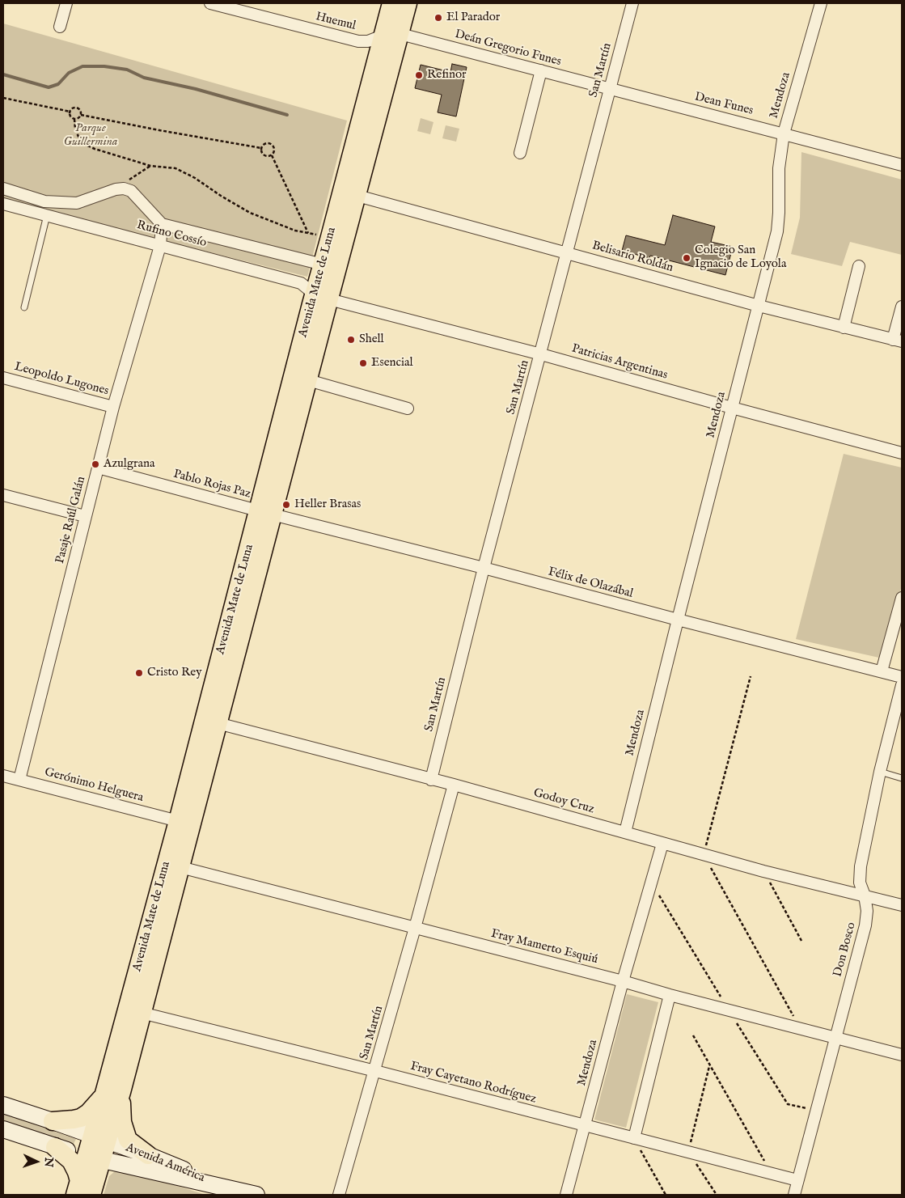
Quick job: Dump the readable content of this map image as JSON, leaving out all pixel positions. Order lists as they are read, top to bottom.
{
  "streets": {
    "main road": ["Avenida Mate de Luna", "Avenida América"],
    "street": [
      "Huemul",
      "Deán Gregorio Funes",
      "San Martín",
      "Mendoza",
      "Dean Funes",
      "Rufino Cossío",
      "Belisario Roldán",
      "Patricias Argentinas",
      "Leopoldo Lugones",
      "Pablo Rojas Paz",
      "Pasaje Raúl Galán",
      "Félix de Olazábal",
      "Gerónimo Helguera",
      "Godoy Cruz",
      "Fray Mamerto Esquiú",
      "Don Bosco",
      "Fray Cayetano Rodríguez"
    ]
  },
  "crossings": [
    ["Huemul", "Deán Gregorio Funes"],
    ["Huemul", "Avenida Mate de Luna"],
    ["Deán Gregorio Funes", "San Martín"],
    ["Deán Gregorio Funes", "Dean Funes"],
    ["Deán Gregorio Funes", "Avenida Mate de Luna"],
    ["San Martín", "Dean Funes"],
    ["San Martín", "Belisario Roldán"],
    ["San Martín", "Patricias Argentinas"],
    ["San Martín", "Félix de Olazábal"],
    ["San Martín", "Godoy Cruz"],
    ["San Martín", "Fray Mamerto Esquiú"],
    ["San Martín", "Fray Cayetano Rodríguez"],
    ["Mendoza", "Dean Funes"],
    ["Mendoza", "Belisario Roldán"],
    ["Mendoza", "Patricias Argentinas"],
    ["Mendoza", "Félix de Olazábal"],
    ["Mendoza", "Godoy Cruz"],
    ["Mendoza", "Fray Mamerto Esquiú"],
    ["Mendoza", "Fray Cayetano Rodríguez"],
    ["Rufino Cossío", "Avenida Mate de Luna"],
    ["Rufino Cossío", "Patricias Argentinas"],
    ["Rufino Cossío", "Pasaje Raúl Galán"],
    ["Belisario Roldán", "Avenida Mate de Luna"],
    ["Avenida Mate de Luna", "Patricias Argentinas"],
    ["Avenida Mate de Luna", "Pablo Rojas Paz"],
    ["Avenida Mate de Luna", "Félix de Olazábal"],
    ["Avenida Mate de Luna", "Gerónimo Helguera"],
    ["Avenida Mate de Luna", "Godoy Cruz"],
    ["Avenida Mate de Luna", "Fray Mamerto Esquiú"],
    ["Avenida Mate de Luna", "Fray Cayetano Rodríguez"],
    ["Avenida Mate de Luna", "Avenida América"],
    ["Leopoldo Lugones", "Pasaje Raúl Galán"],
    ["Pablo Rojas Paz", "Pasaje Raúl Galán"],
    ["Pablo Rojas Paz", "Félix de Olazábal"],
    ["Pasaje Raúl Galán", "Gerónimo Helguera"],
    ["Godoy Cruz", "Don Bosco"],
    ["Fray Mamerto Esquiú", "Don Bosco"],
    ["Don Bosco", "Fray Cayetano Rodríguez"]
  ],
  "parks": ["Parque Guillermina"],
  "places": [
    "El Parador",
    "Refinor",
    "Colegio San Ignacio de Loyola",
    "Shell",
    "Esencial",
    "Azulgrana",
    "Heller Brasas",
    "Cristo Rey"
  ],
  "north": "right"
}
